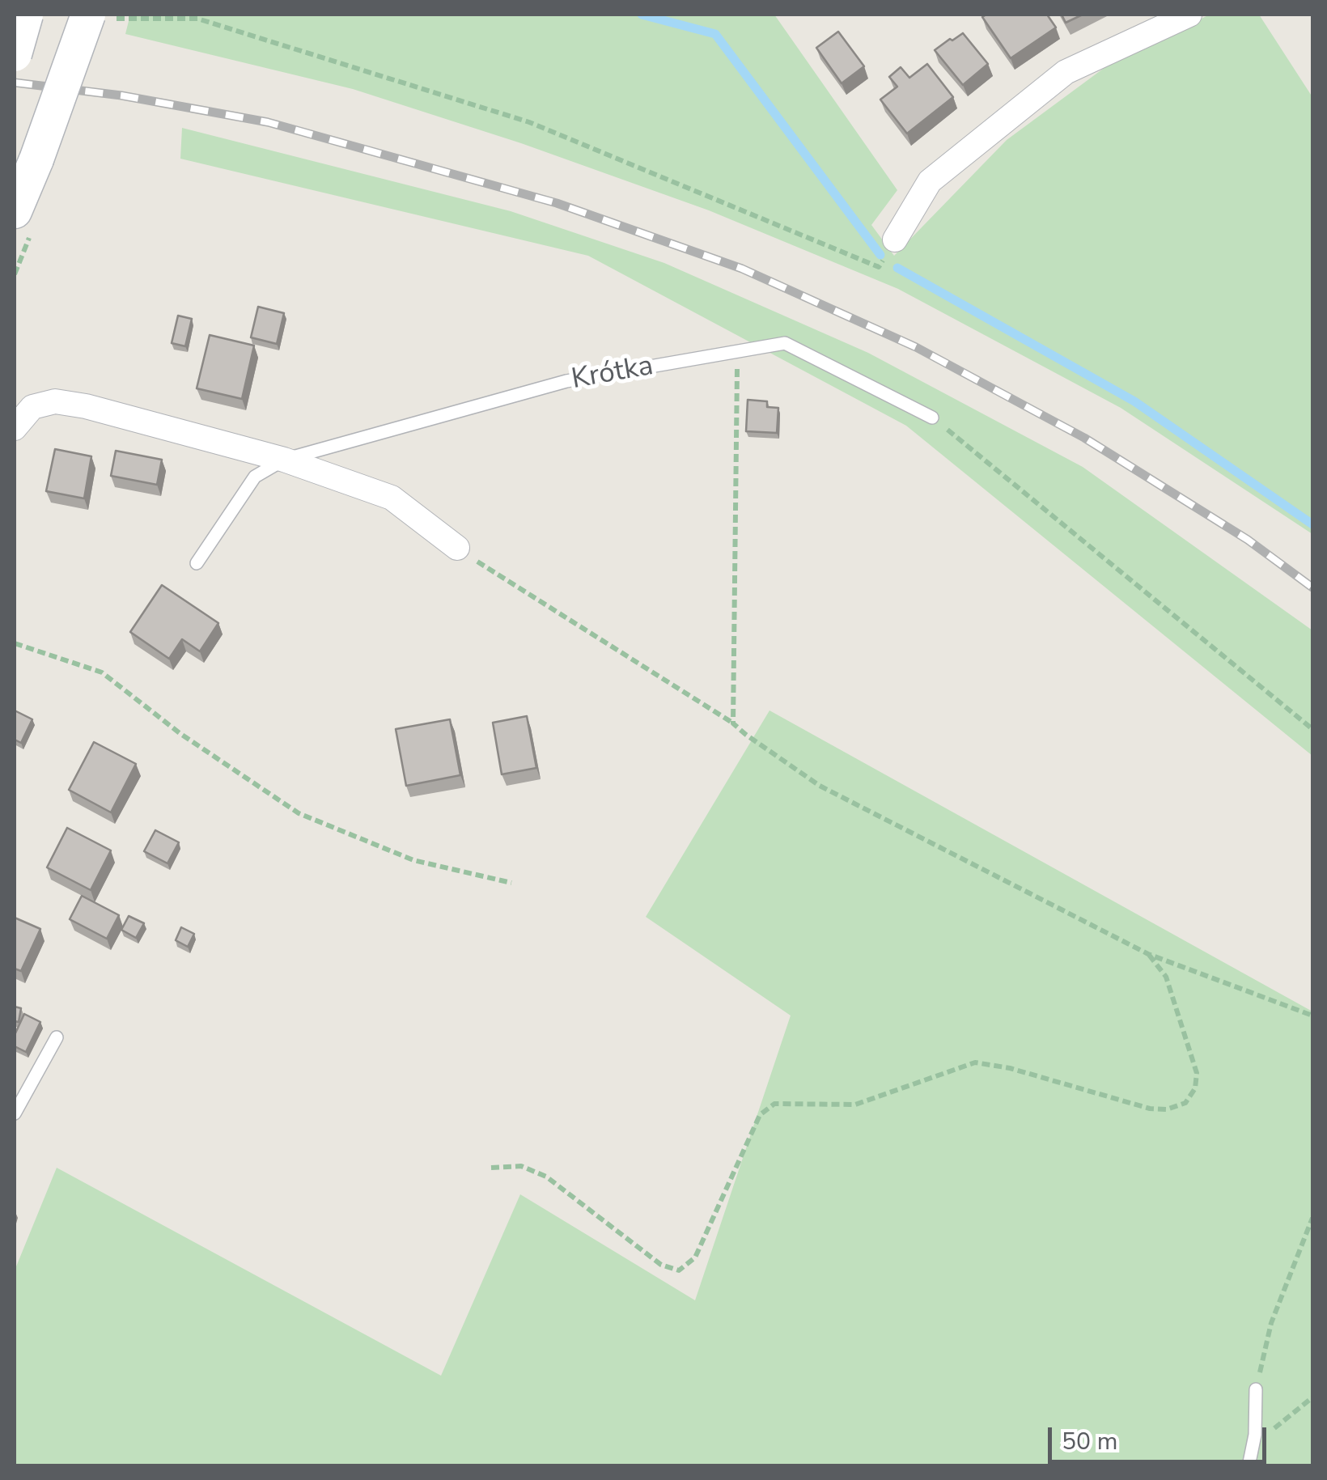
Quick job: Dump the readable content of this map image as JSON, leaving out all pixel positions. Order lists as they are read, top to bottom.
{
  "streets": {
    "lane": ["Krótka"]
  },
  "scale_bar": "50 m"
}
